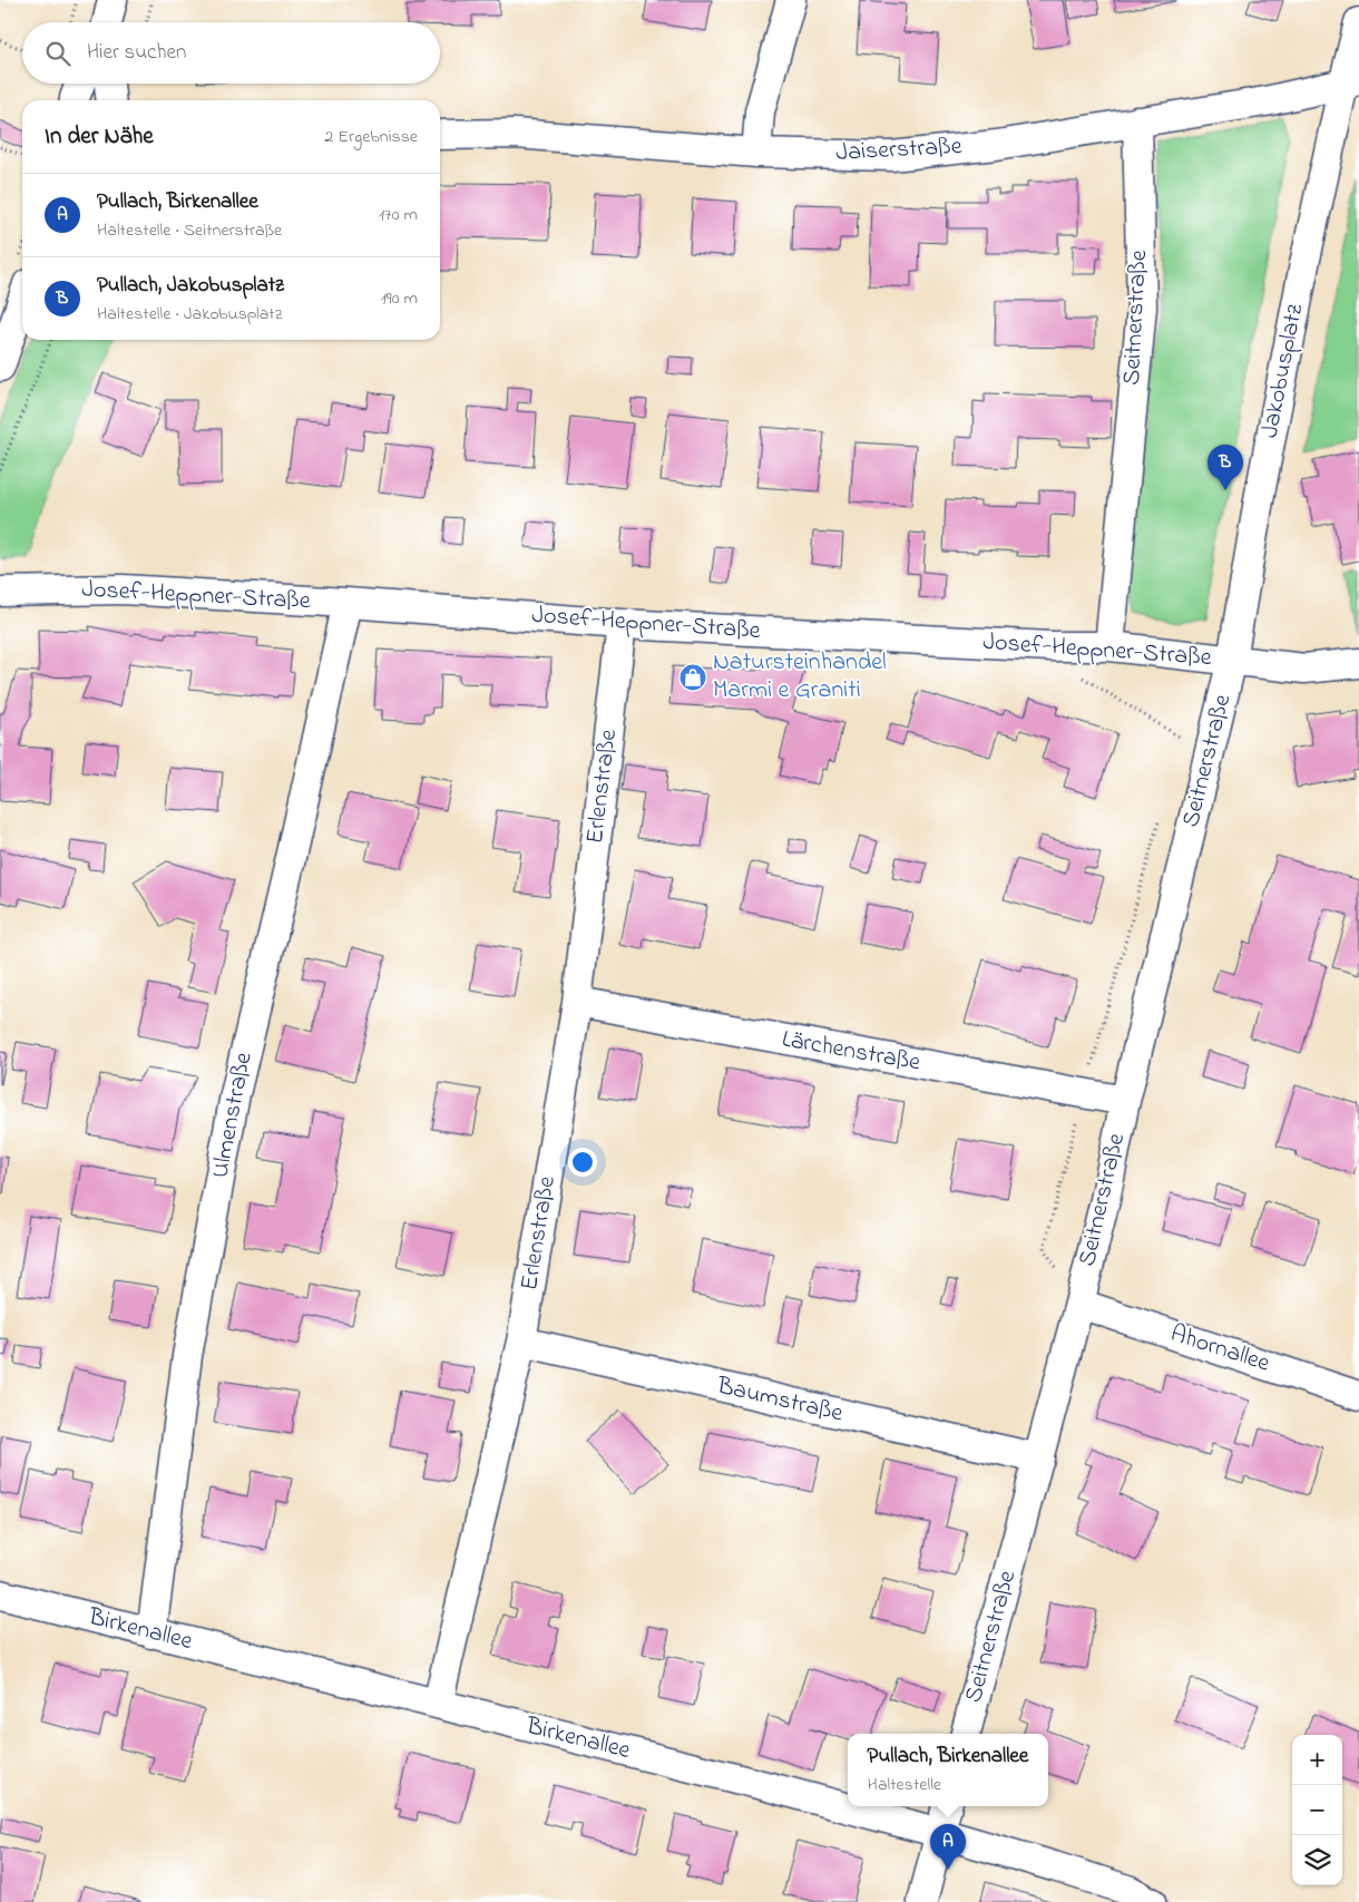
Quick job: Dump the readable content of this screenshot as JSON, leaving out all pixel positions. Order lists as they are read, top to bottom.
{
  "streets": {
    "street": [
      "Jaiserstraße",
      "Seitnerstraße",
      "Jakobusplatz",
      "Josef-Heppner-Straße",
      "Erlenstraße",
      "Lärchenstraße",
      "Ulmenstraße",
      "Ahornallee",
      "Baumstraße",
      "Birkenallee"
    ]
  },
  "crossings": [
    ["Jaiserstraße", "Seitnerstraße"],
    ["Jaiserstraße", "Jakobusplatz"],
    ["Seitnerstraße", "Jakobusplatz"],
    ["Seitnerstraße", "Josef-Heppner-Straße"],
    ["Seitnerstraße", "Lärchenstraße"],
    ["Seitnerstraße", "Ahornallee"],
    ["Seitnerstraße", "Baumstraße"],
    ["Jakobusplatz", "Josef-Heppner-Straße"],
    ["Josef-Heppner-Straße", "Erlenstraße"],
    ["Josef-Heppner-Straße", "Ulmenstraße"],
    ["Erlenstraße", "Lärchenstraße"],
    ["Erlenstraße", "Baumstraße"],
    ["Erlenstraße", "Birkenallee"],
    ["Ulmenstraße", "Birkenallee"]
  ],
  "places": {
    "shop": ["Natursteinhandel Marmi e Graniti"]
  },
  "page": {
    "search": "Hier suchen",
    "heading": ["In der Nähe", "2 Ergebnisse"],
    "list": [
      {
        "mark": "A",
        "name": "Pullach, Birkenallee",
        "note": "Haltestelle · Seitnerstraße",
        "value": "170 m"
      },
      {
        "mark": "B",
        "name": "Pullach, Jakobusplatz",
        "note": "Haltestelle · Jakobusplatz",
        "value": "190 m"
      }
    ],
    "pins": ["B", "A"],
    "popup": ["Pullach, Birkenallee", "Haltestelle"],
    "map_buttons": ["+", "−"]
  }
}
